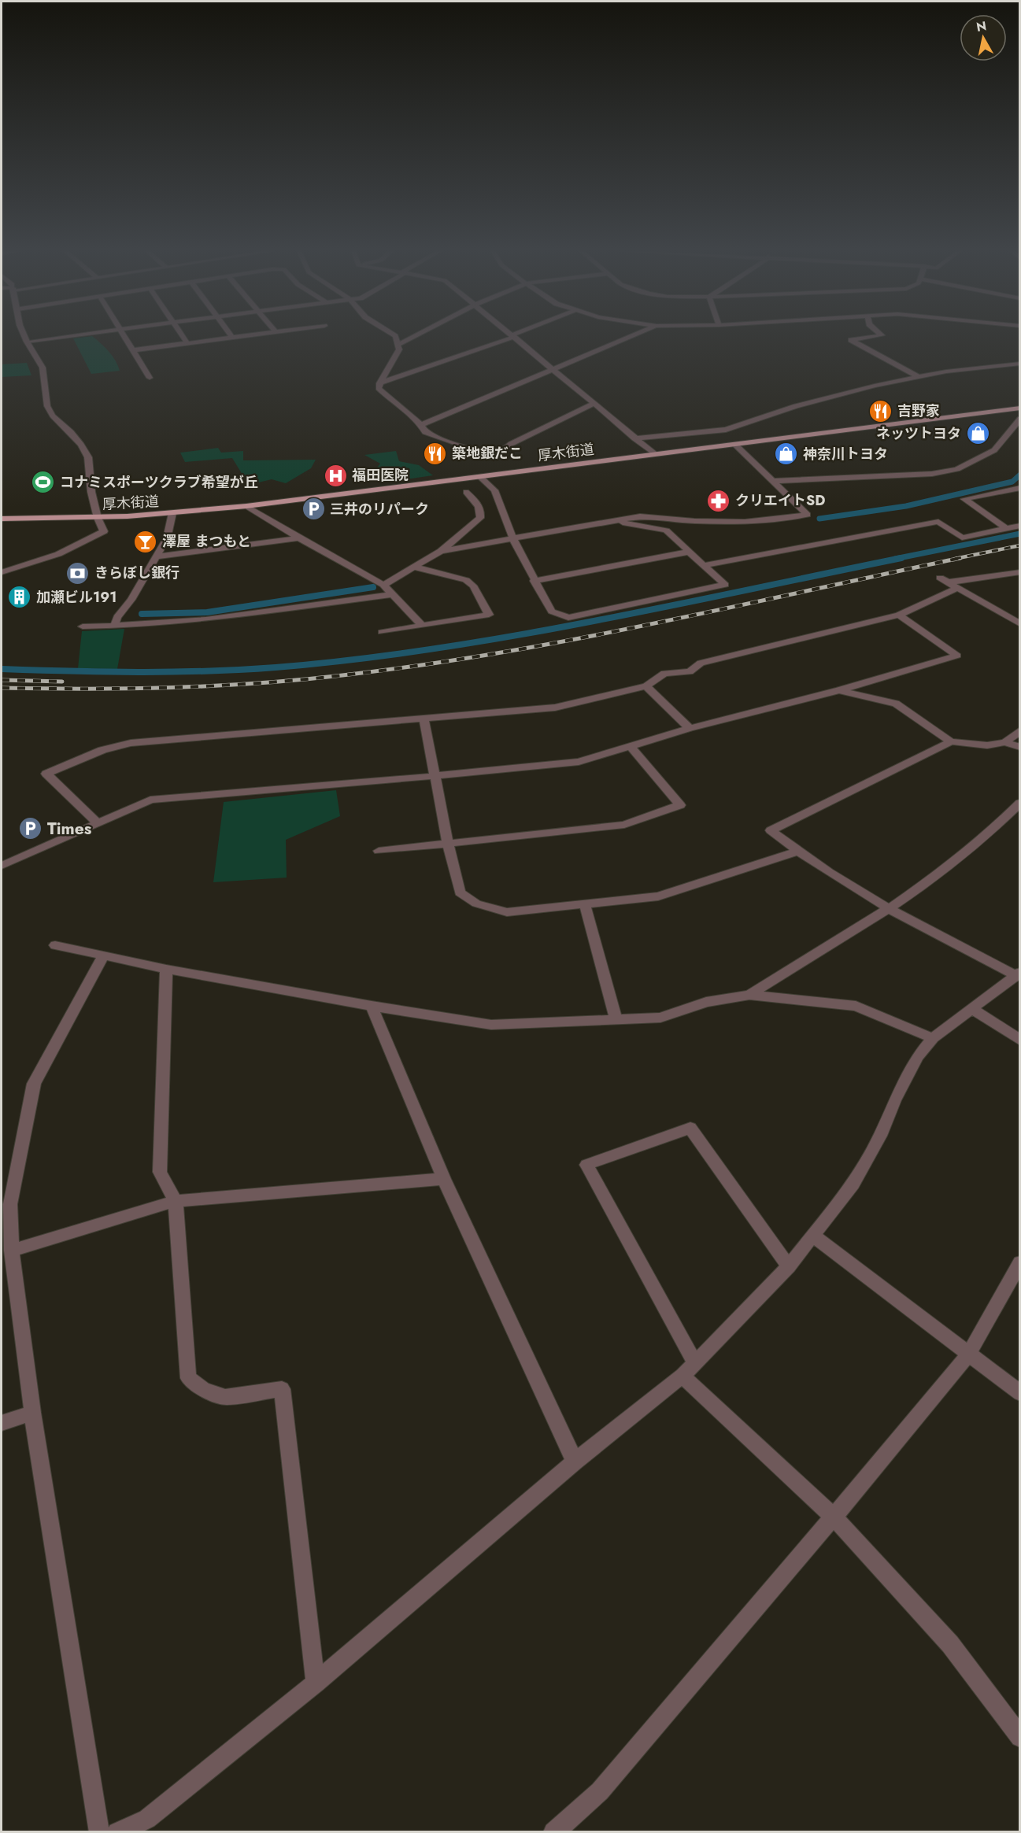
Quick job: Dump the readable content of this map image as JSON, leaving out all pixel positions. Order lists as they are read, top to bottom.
{
  "streets": {
    "main road": ["厚木街道"]
  },
  "places": {
    "restaurant": ["吉野家", "築地銀だこ"],
    "shop": ["ネッツトヨタ", "神奈川トヨタ"],
    "hospital": ["福田医院"],
    "sports": ["コナミスポーツクラブ希望が丘"],
    "pharmacy": ["クリエイトSD"],
    "parking": ["三井のリパーク", "Times"],
    "bar": ["澤屋 まつもと"],
    "bank": ["きらぼし銀行"],
    "building": ["加瀬ビル191"]
  },
  "north": "top"
}
